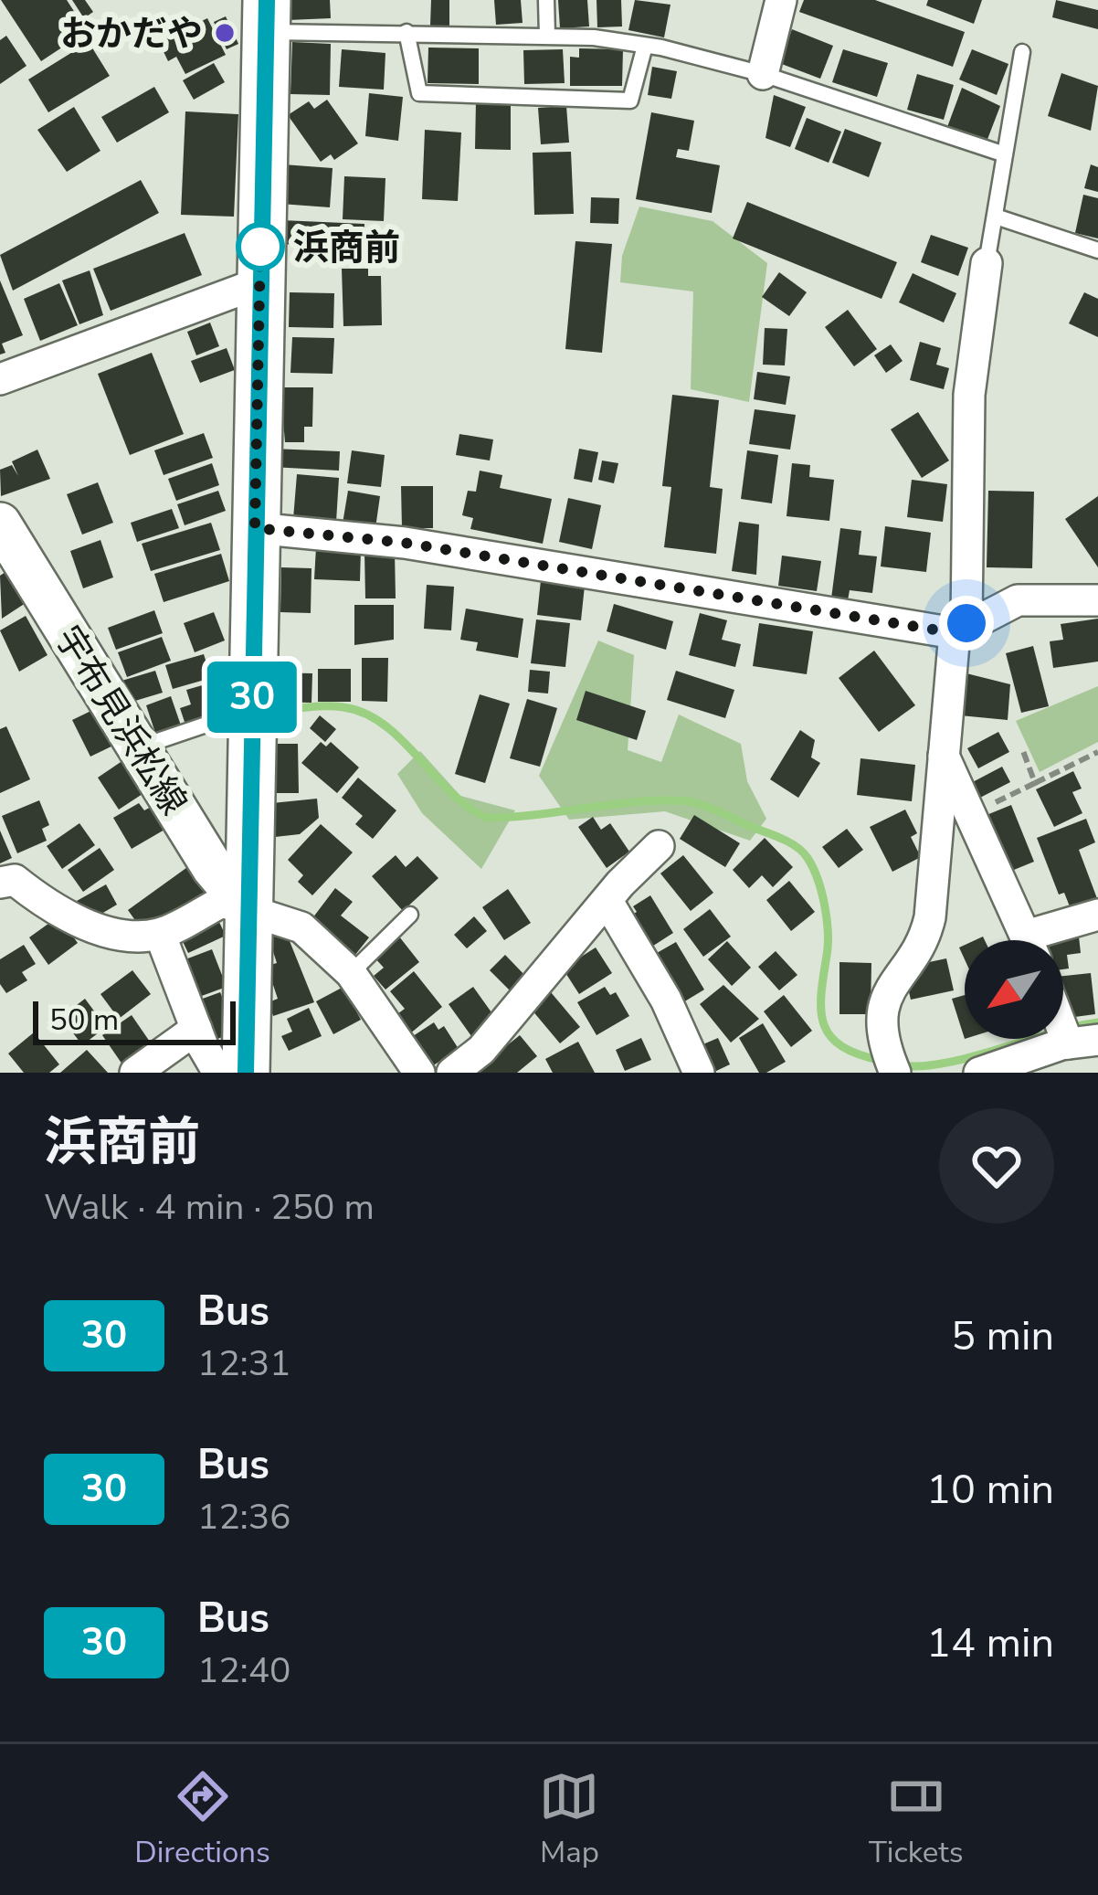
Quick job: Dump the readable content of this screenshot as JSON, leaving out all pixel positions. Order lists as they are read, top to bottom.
{
  "streets": {
    "main road": ["宇布見浜松線"]
  },
  "places": ["おかだや", "浜商前"],
  "lines": ["bus line 30"],
  "scale_bar": "50 m",
  "north": "bottom left",
  "page": {
    "on_map": "30",
    "scale": "50 m",
    "heading": ["浜商前", "Walk · 4 min · 250 m"],
    "list": [
      {
        "mark": "30",
        "name": "Bus",
        "note": "12:31",
        "value": "5 min"
      },
      {
        "mark": "30",
        "name": "Bus",
        "note": "12:36",
        "value": "10 min"
      },
      {
        "mark": "30",
        "name": "Bus",
        "note": "12:40",
        "value": "14 min"
      }
    ],
    "tabs": ["Directions", "Map", "Tickets"]
  }
}
